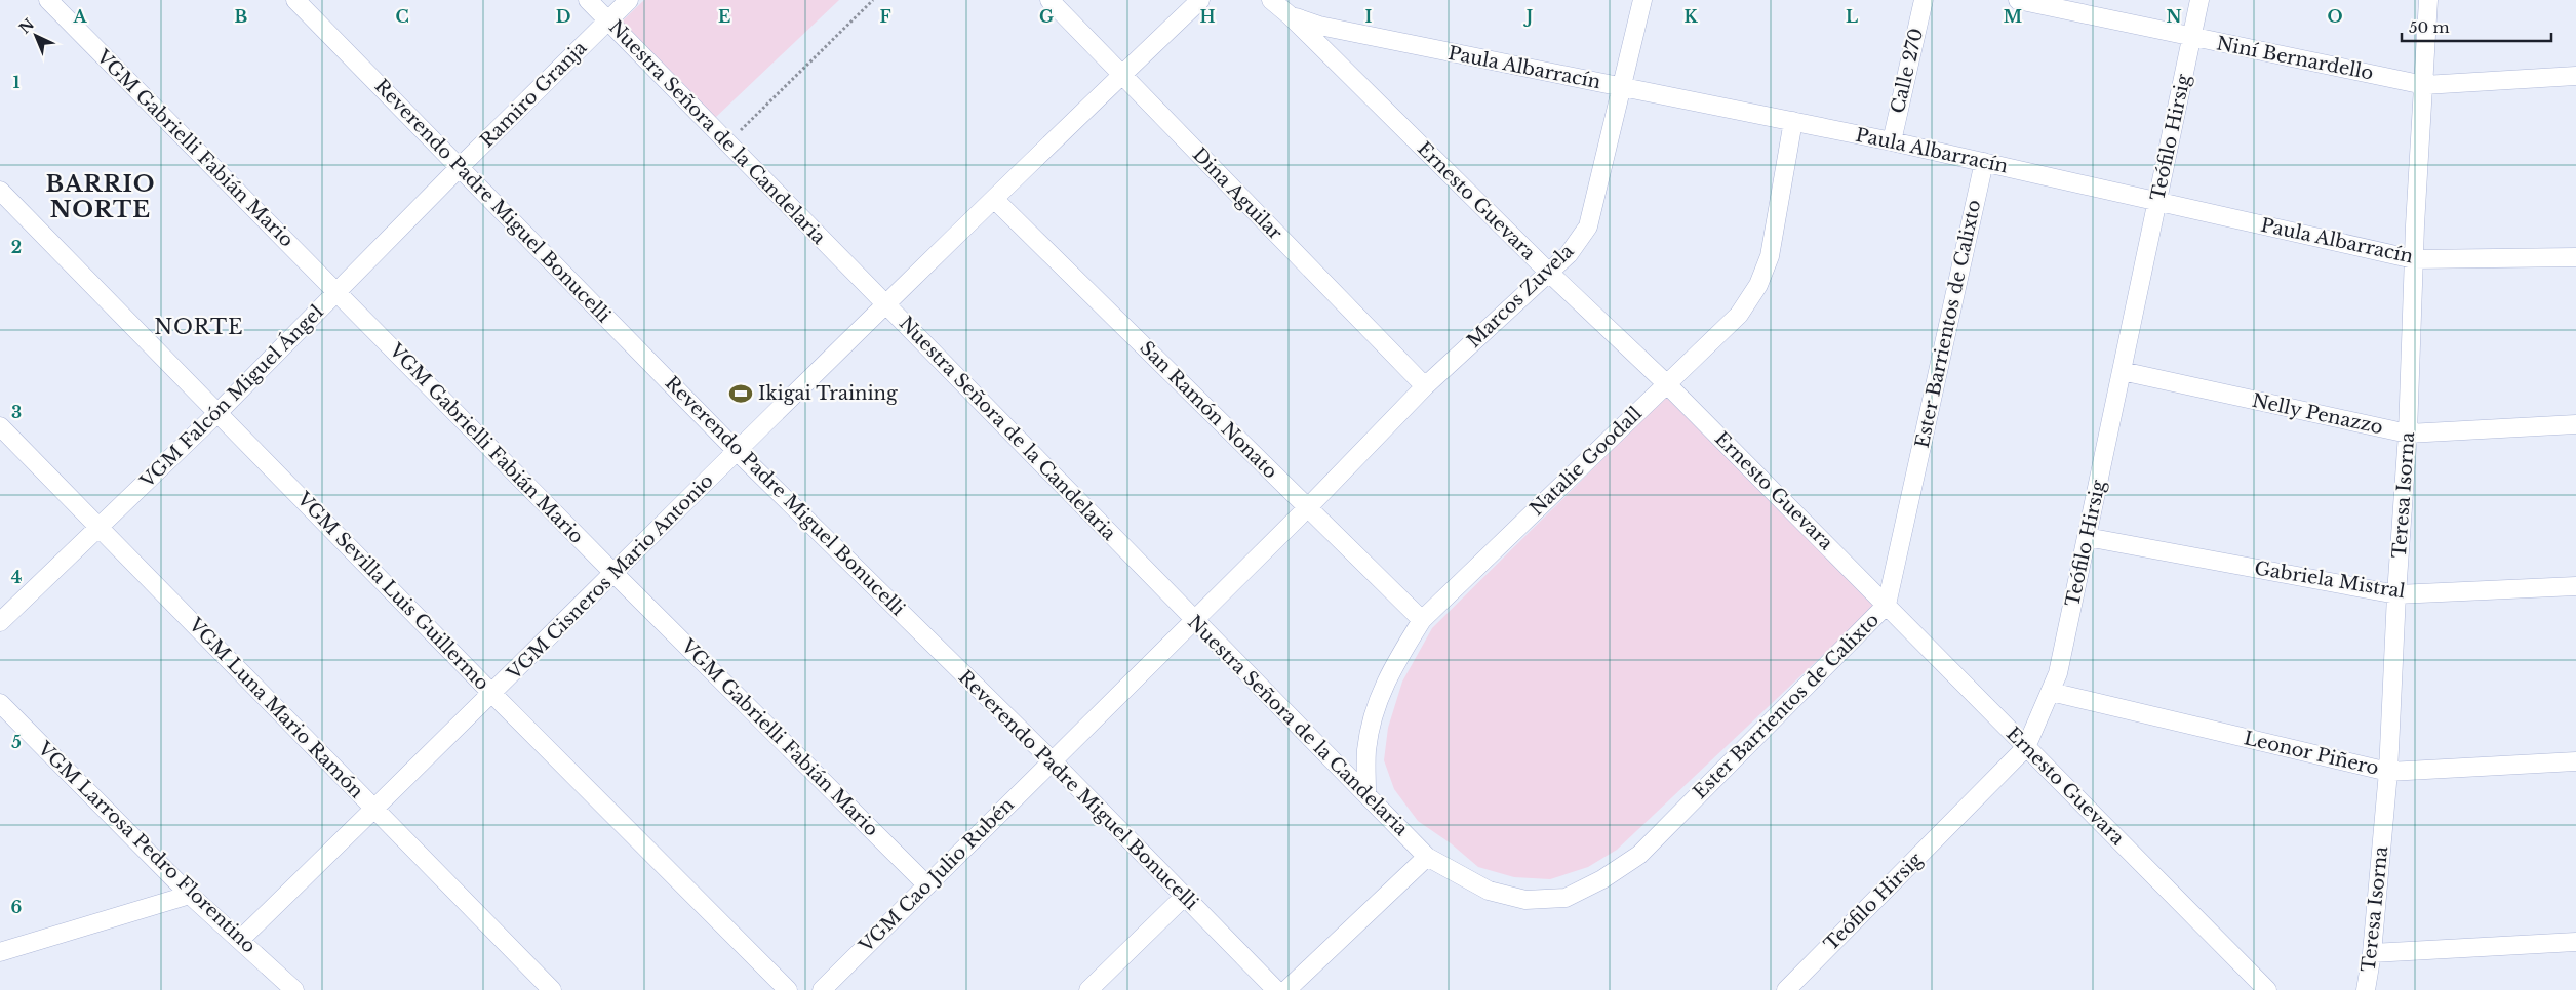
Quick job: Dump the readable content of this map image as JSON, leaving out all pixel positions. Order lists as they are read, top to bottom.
{
  "streets": {
    "street": [
      "Niní Bernardello",
      "Paula Albarracín",
      "Calle 270",
      "Ramiro Granja",
      "Nuestra Señora de la Candelaria",
      "Teófilo Hirsig",
      "VGM Gabrielli Fabián Mario",
      "Dina Aguilar",
      "Reverendo Padre Miguel Bonucelli",
      "Ernesto Guevara",
      "Marcos Zuvela",
      "Ester Barrientos de Calixto",
      "VGM Falcón Miguel Ángel",
      "San Ramón Nonato",
      "Nelly Penazzo",
      "Natalie Goodall",
      "Teresa Isorna",
      "VGM Cisneros Mario Antonio",
      "Gabriela Mistral",
      "VGM Sevilla Luis Guillermo",
      "VGM Luna Mario Ramón",
      "Leonor Piñero",
      "VGM Larrosa Pedro Florentino",
      "VGM Cao Julio Rubén"
    ]
  },
  "crossings": [
    ["Niní Bernardello", "Teófilo Hirsig"],
    ["Niní Bernardello", "Teresa Isorna"],
    ["Paula Albarracín", "Calle 270"],
    ["Paula Albarracín", "Teófilo Hirsig"],
    ["Paula Albarracín", "Ernesto Guevara"],
    ["Paula Albarracín", "Marcos Zuvela"],
    ["Paula Albarracín", "Ester Barrientos de Calixto"],
    ["Paula Albarracín", "Natalie Goodall"],
    ["Paula Albarracín", "Teresa Isorna"],
    ["Ramiro Granja", "Nuestra Señora de la Candelaria"],
    ["Ramiro Granja", "Reverendo Padre Miguel Bonucelli"],
    ["Ramiro Granja", "VGM Falcón Miguel Ángel"],
    ["Nuestra Señora de la Candelaria", "Marcos Zuvela"],
    ["Nuestra Señora de la Candelaria", "Ester Barrientos de Calixto"],
    ["Nuestra Señora de la Candelaria", "Natalie Goodall"],
    ["Nuestra Señora de la Candelaria", "VGM Cisneros Mario Antonio"],
    ["Nuestra Señora de la Candelaria", "VGM Cao Julio Rubén"],
    ["Teófilo Hirsig", "Ernesto Guevara"],
    ["Teófilo Hirsig", "Nelly Penazzo"],
    ["Teófilo Hirsig", "Gabriela Mistral"],
    ["Teófilo Hirsig", "Leonor Piñero"],
    ["VGM Gabrielli Fabián Mario", "VGM Falcón Miguel Ángel"],
    ["VGM Gabrielli Fabián Mario", "VGM Cisneros Mario Antonio"],
    ["VGM Gabrielli Fabián Mario", "VGM Cao Julio Rubén"],
    ["Dina Aguilar", "Marcos Zuvela"],
    ["Dina Aguilar", "VGM Cisneros Mario Antonio"],
    ["Reverendo Padre Miguel Bonucelli", "VGM Falcón Miguel Ángel"],
    ["Reverendo Padre Miguel Bonucelli", "VGM Cisneros Mario Antonio"],
    ["Reverendo Padre Miguel Bonucelli", "VGM Cao Julio Rubén"],
    ["Ernesto Guevara", "Marcos Zuvela"],
    ["Ernesto Guevara", "Ester Barrientos de Calixto"],
    ["Ernesto Guevara", "Natalie Goodall"],
    ["Marcos Zuvela", "San Ramón Nonato"],
    ["Marcos Zuvela", "VGM Cao Julio Rubén"],
    ["VGM Falcón Miguel Ángel", "VGM Sevilla Luis Guillermo"],
    ["VGM Falcón Miguel Ángel", "VGM Luna Mario Ramón"],
    ["San Ramón Nonato", "Natalie Goodall"],
    ["San Ramón Nonato", "VGM Cisneros Mario Antonio"],
    ["Nelly Penazzo", "Teresa Isorna"],
    ["Teresa Isorna", "Gabriela Mistral"],
    ["Teresa Isorna", "Leonor Piñero"],
    ["VGM Cisneros Mario Antonio", "VGM Sevilla Luis Guillermo"],
    ["VGM Cisneros Mario Antonio", "VGM Luna Mario Ramón"],
    ["VGM Cisneros Mario Antonio", "VGM Larrosa Pedro Florentino"]
  ],
  "districts": ["BARRIO NORTE", "NORTE"],
  "places": {
    "sports": ["Ikigai Training"]
  },
  "scale_bar": "50 m",
  "north": "top left",
  "grid": {
    "columns": [
      "A",
      "B",
      "C",
      "D",
      "E",
      "F",
      "G",
      "H",
      "I",
      "J",
      "K",
      "L",
      "M",
      "N",
      "O"
    ],
    "rows": [
      "1",
      "2",
      "3",
      "4",
      "5",
      "6"
    ]
  }
}
